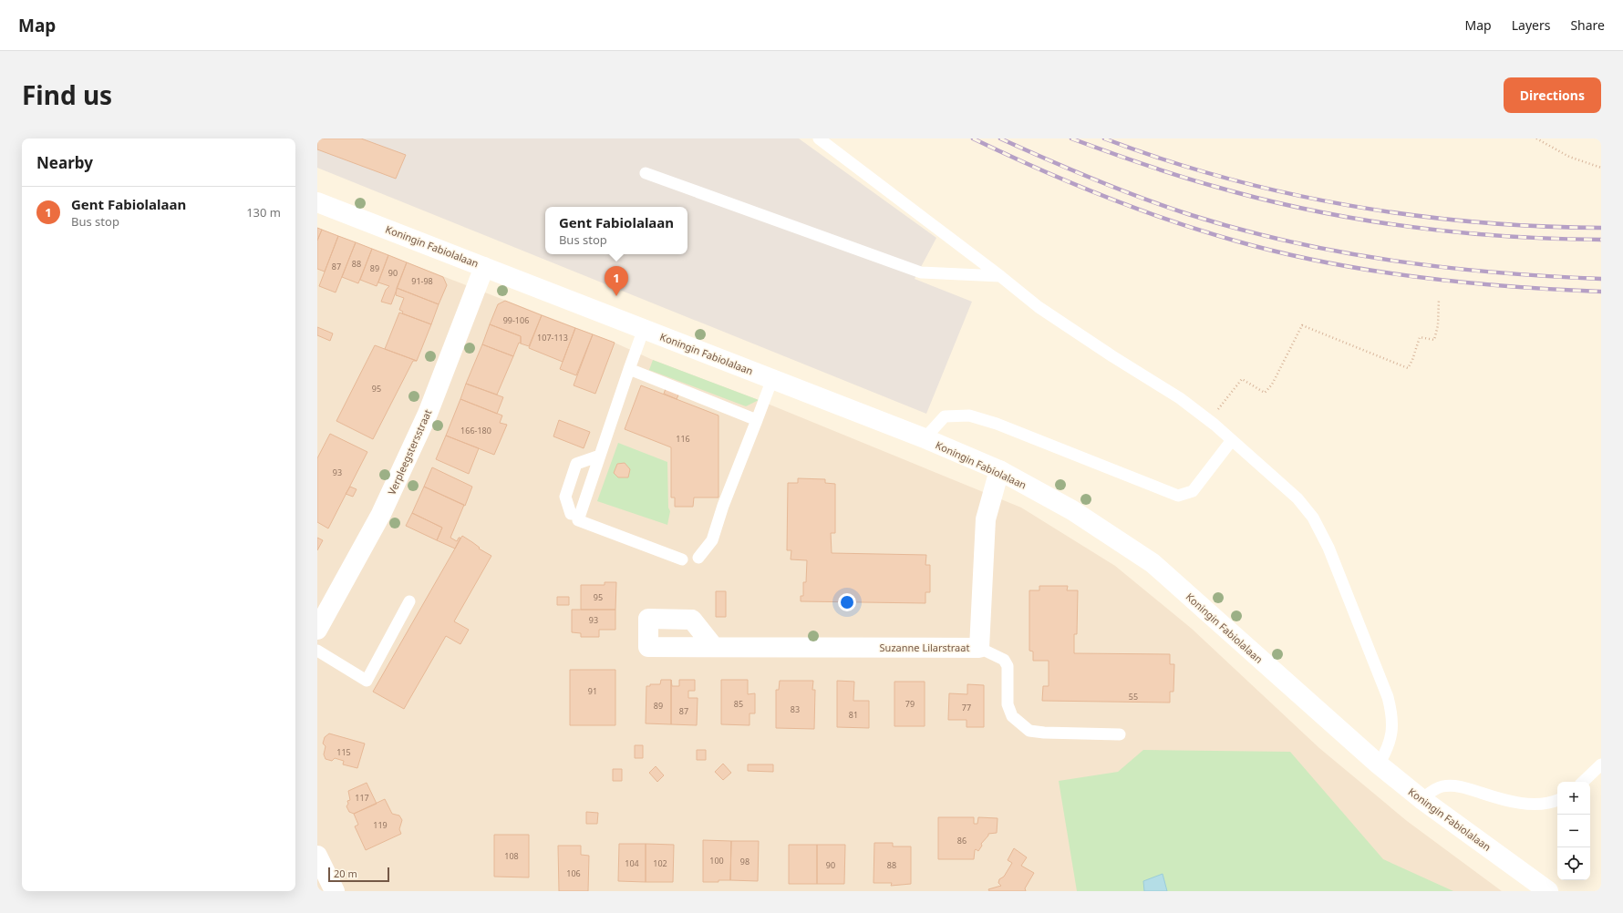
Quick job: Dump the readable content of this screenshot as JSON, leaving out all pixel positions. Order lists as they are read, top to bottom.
{
  "streets": {
    "street": ["Koningin Fabiolalaan", "Verpleegstersstraat", "Suzanne Lilarstraat"]
  },
  "crossings": [
    ["Koningin Fabiolalaan", "Verpleegstersstraat"],
    ["Koningin Fabiolalaan", "Suzanne Lilarstraat"]
  ],
  "house_numbers": [
    "88",
    "87",
    "89",
    "90",
    "91-98",
    "99-106",
    "107-113",
    "95",
    "166-180",
    "116",
    "93",
    "95",
    "93",
    "91",
    "55",
    "85",
    "79",
    "89",
    "77",
    "83",
    "87",
    "81",
    "115",
    "117",
    "119",
    "86",
    "108",
    "100",
    "98",
    "104",
    "102",
    "90",
    "88",
    "106"
  ],
  "scale_bar": "20 m",
  "page": {
    "header": "Map",
    "nav": ["Map", "Layers", "Share"],
    "title": "Find us",
    "buttons": "Directions",
    "heading": "Nearby",
    "list": [
      {
        "mark": "1",
        "name": "Gent Fabiolalaan",
        "note": "Bus stop",
        "value": "130 m"
      }
    ],
    "popup": ["Gent Fabiolalaan", "Bus stop"],
    "pins": "1",
    "map_buttons": ["+", "−"],
    "scale": "20 m"
  }
}
